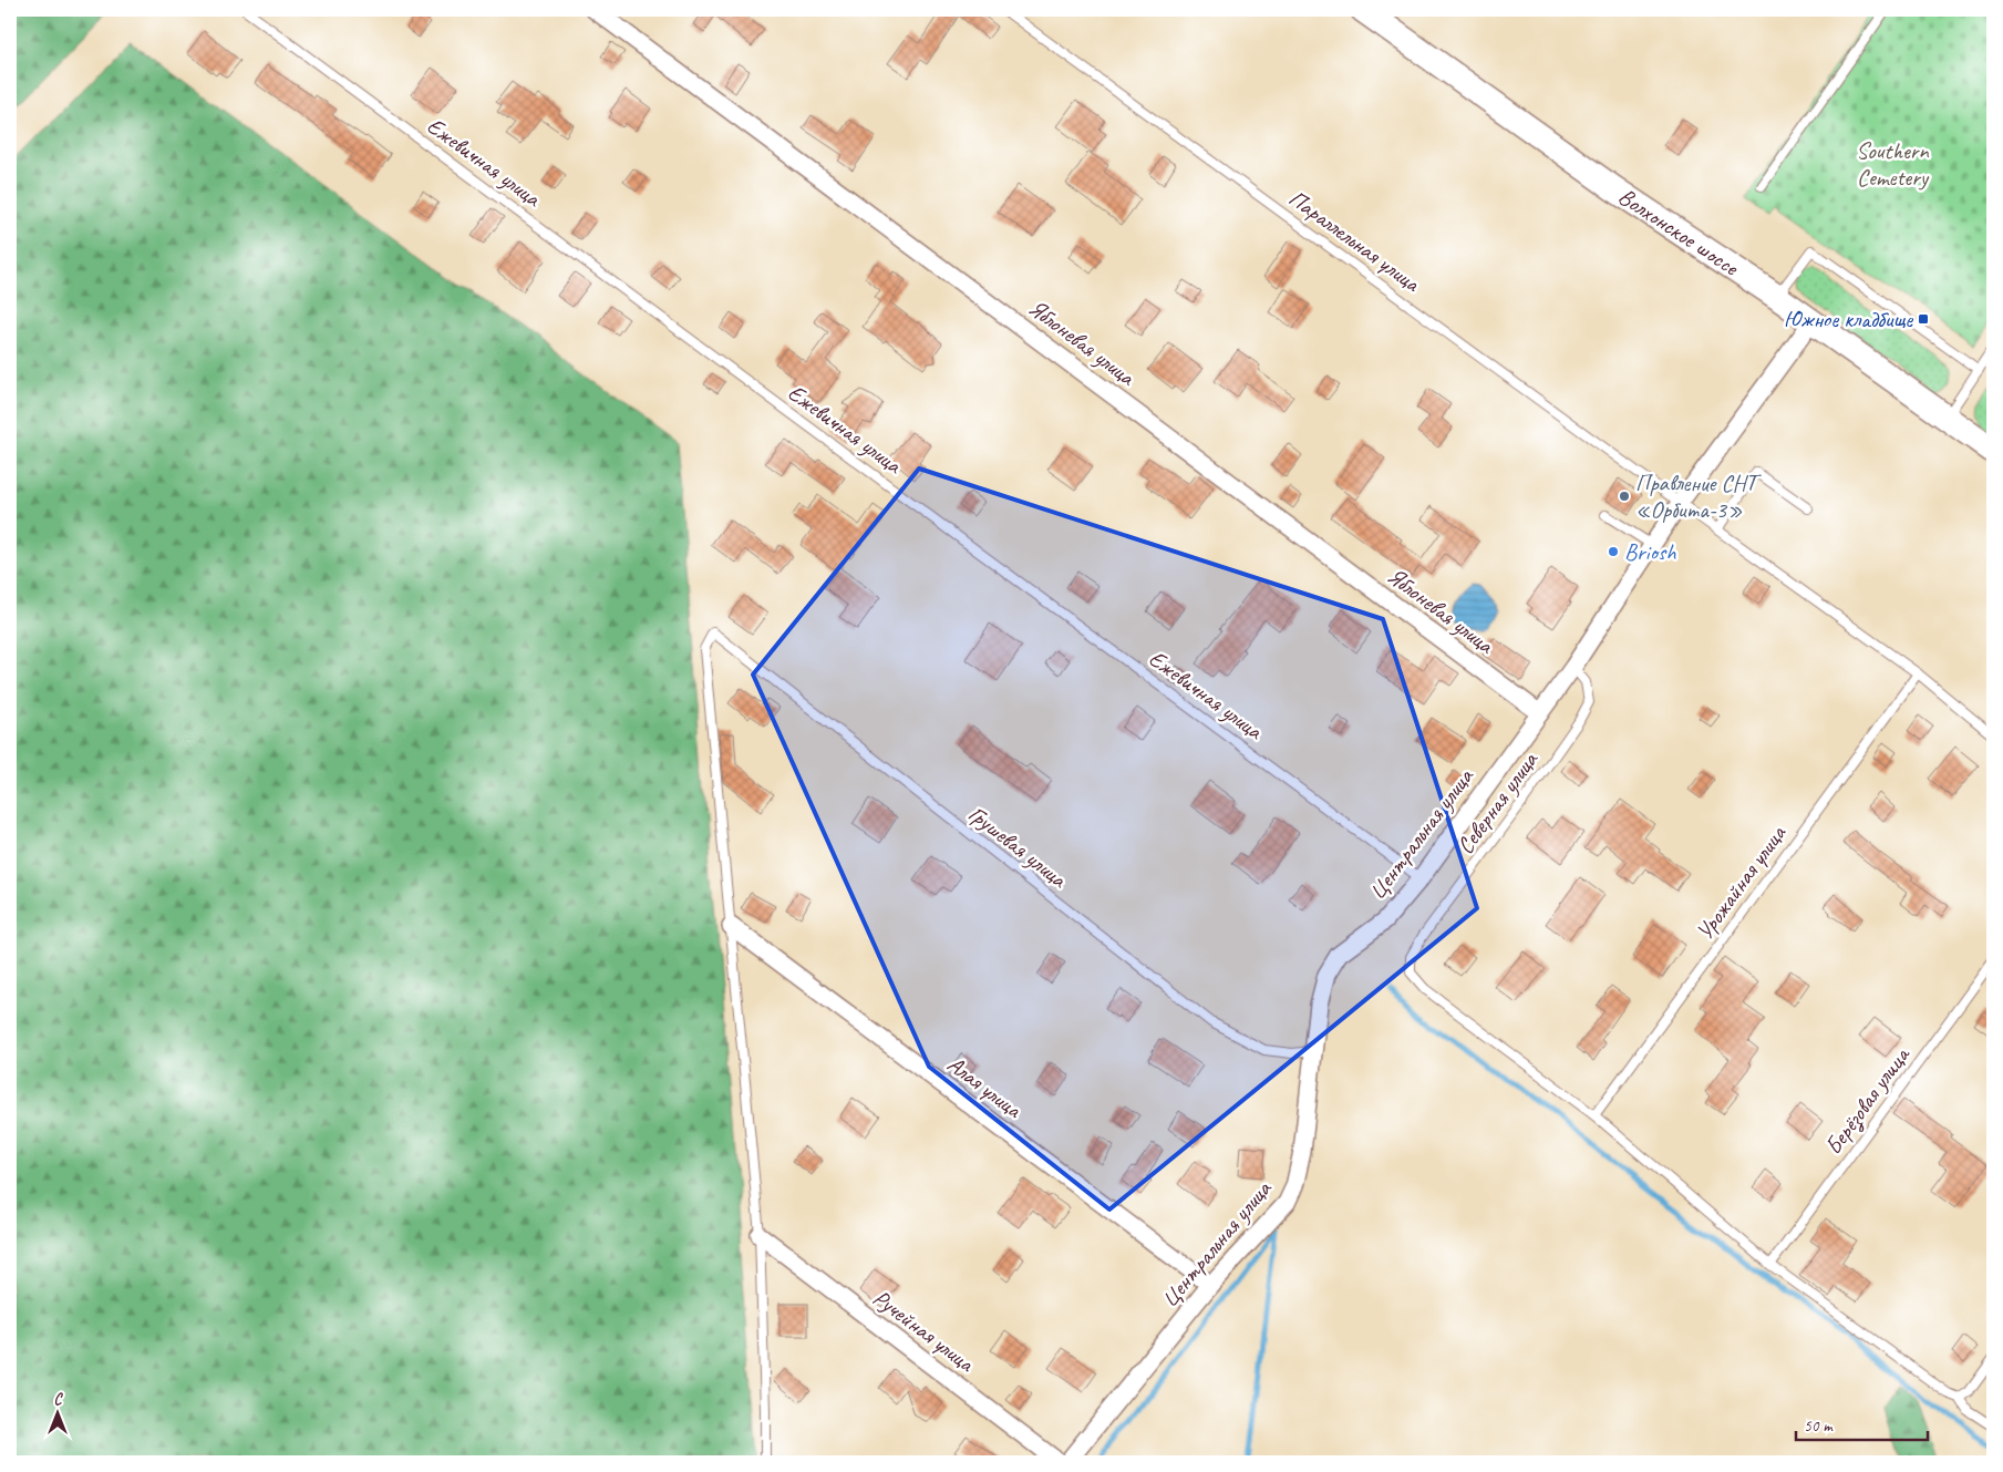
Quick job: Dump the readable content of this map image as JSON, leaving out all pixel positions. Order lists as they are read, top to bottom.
{
  "streets": {
    "main road": ["Волхонское шоссе"],
    "street": [
      "Яблоневая улица",
      "Центральная улица",
      "Алая улица",
      "Ручейная улица"
    ],
    "lane": [
      "Ежевичная улица",
      "Параллельная улица",
      "Северная улица",
      "Грушевая улица",
      "Урожайная улица",
      "Берёзовая улица"
    ]
  },
  "crossings": [
    ["Ежевичная улица", "Центральная улица"],
    ["Волхонское шоссе", "Центральная улица"],
    ["Параллельная улица", "Центральная улица"],
    ["Параллельная улица", "Урожайная улица"],
    ["Яблоневая улица", "Центральная улица"],
    ["Северная улица", "Центральная улица"],
    ["Северная улица", "Урожайная улица"],
    ["Центральная улица", "Грушевая улица"],
    ["Центральная улица", "Алая улица"],
    ["Грушевая улица", "Алая улица"]
  ],
  "parks": ["Southern Cemetery"],
  "places": {
    "transit": ["Южное кладбище"],
    "other": ["Правление СНТ «Орбита-3»", "Briosh"]
  },
  "scale_bar": "50 m",
  "north": "top"
}
